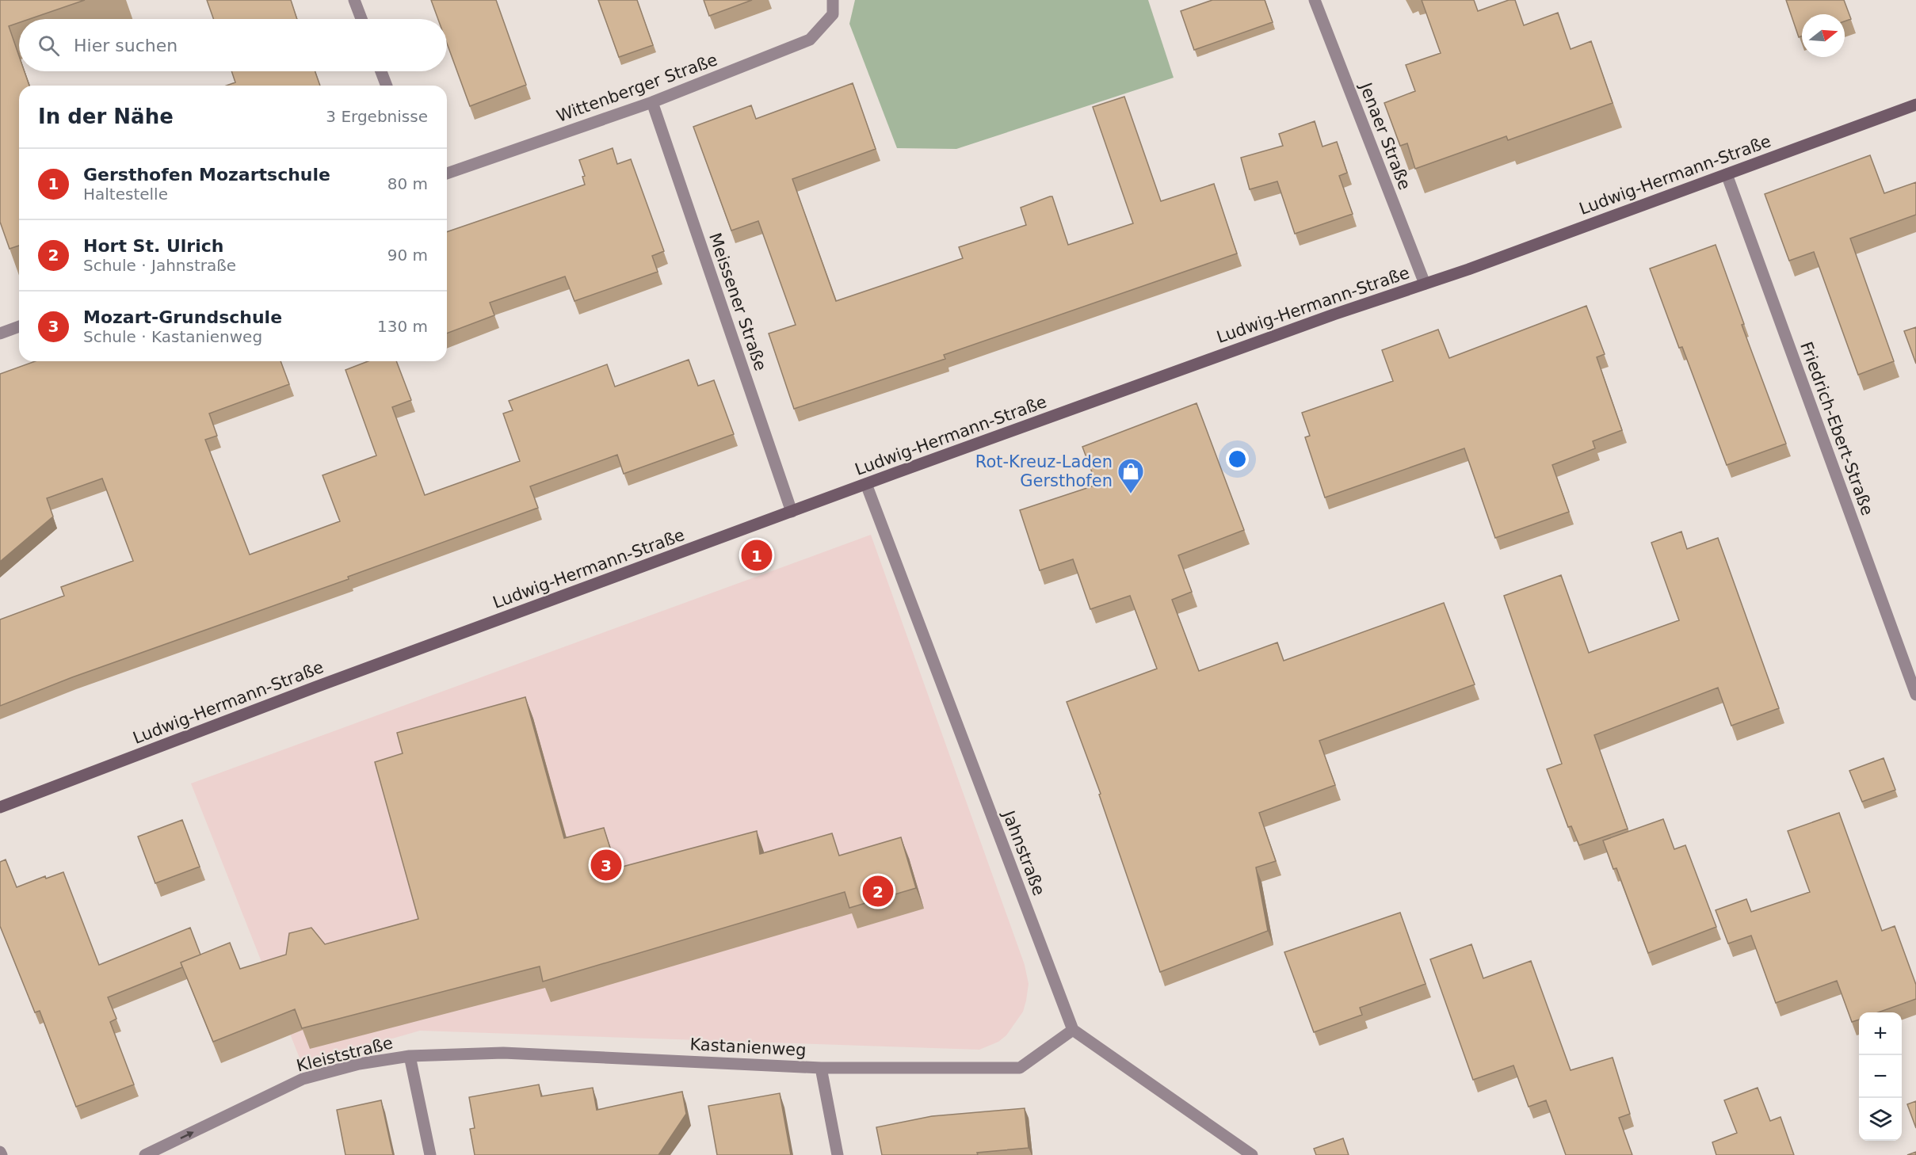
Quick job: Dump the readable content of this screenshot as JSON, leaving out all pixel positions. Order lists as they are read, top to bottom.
{
  "streets": {
    "street": [
      "Wittenberger Straße",
      "Jenaer Straße",
      "Ludwig-Hermann-Straße",
      "Meissener Straße",
      "Friedrich-Ebert-Straße",
      "Jahnstraße",
      "Kastanienweg",
      "Kleiststraße"
    ]
  },
  "crossings": [
    ["Wittenberger Straße", "Meissener Straße"],
    ["Jenaer Straße", "Ludwig-Hermann-Straße"],
    ["Ludwig-Hermann-Straße", "Meissener Straße"],
    ["Ludwig-Hermann-Straße", "Friedrich-Ebert-Straße"],
    ["Ludwig-Hermann-Straße", "Jahnstraße"],
    ["Jahnstraße", "Kastanienweg"],
    ["Kastanienweg", "Kleiststraße"]
  ],
  "one_way": ["Kleiststraße"],
  "places": {
    "shop": ["Rot-Kreuz-Laden Gersthofen"]
  },
  "north": "right",
  "page": {
    "search": "Hier suchen",
    "heading": ["In der Nähe", "3 Ergebnisse"],
    "list": [
      {
        "mark": "1",
        "name": "Gersthofen Mozartschule",
        "note": "Haltestelle",
        "value": "80 m"
      },
      {
        "mark": "2",
        "name": "Hort St. Ulrich",
        "note": "Schule · Jahnstraße",
        "value": "90 m"
      },
      {
        "mark": "3",
        "name": "Mozart-Grundschule",
        "note": "Schule · Kastanienweg",
        "value": "130 m"
      }
    ],
    "pins": ["1", "3", "2"],
    "map_buttons": ["+", "−"]
  }
}
